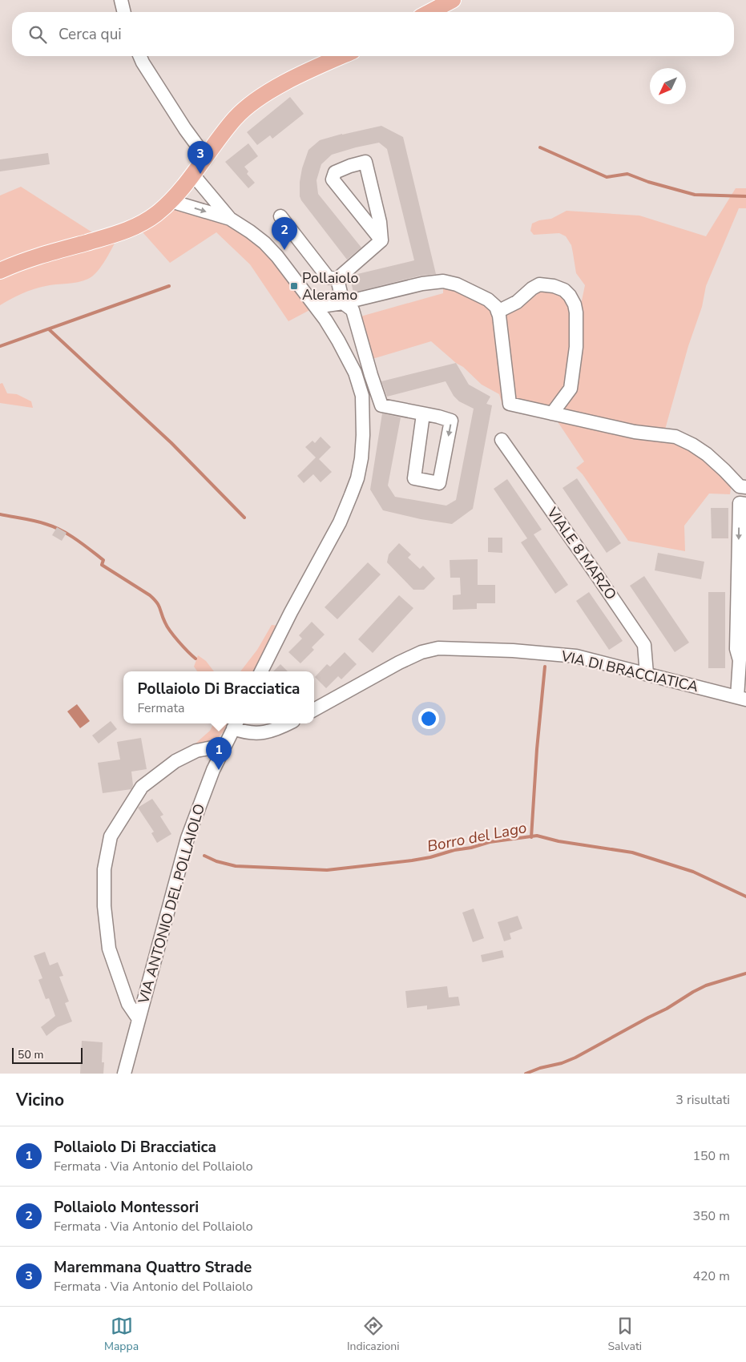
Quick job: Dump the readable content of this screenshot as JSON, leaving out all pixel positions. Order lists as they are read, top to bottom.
{
  "streets": {
    "street": ["VIALE 8 MARZO", "VIA DI BRACCIATICA", "VIA ANTONIO DEL POLLAIOLO"]
  },
  "crossings": [
    ["VIALE 8 MARZO", "VIA DI BRACCIATICA"]
  ],
  "water": ["Borro del Lago"],
  "places": {
    "transit": ["Pollaiolo Aleramo"]
  },
  "scale_bar": "50 m",
  "north": "bottom left",
  "page": {
    "search": "Cerca qui",
    "pins": ["3", "2", "1"],
    "popup": ["Pollaiolo Di Bracciatica", "Fermata"],
    "scale": "50 m",
    "heading": ["Vicino", "3 risultati"],
    "list": [
      {
        "mark": "1",
        "name": "Pollaiolo Di Bracciatica",
        "note": "Fermata · Via Antonio del Pollaiolo",
        "value": "150 m"
      },
      {
        "mark": "2",
        "name": "Pollaiolo Montessori",
        "note": "Fermata · Via Antonio del Pollaiolo",
        "value": "350 m"
      },
      {
        "mark": "3",
        "name": "Maremmana Quattro Strade",
        "note": "Fermata · Via Antonio del Pollaiolo",
        "value": "420 m"
      }
    ],
    "nav": ["Mappa", "Indicazioni", "Salvati"]
  }
}
